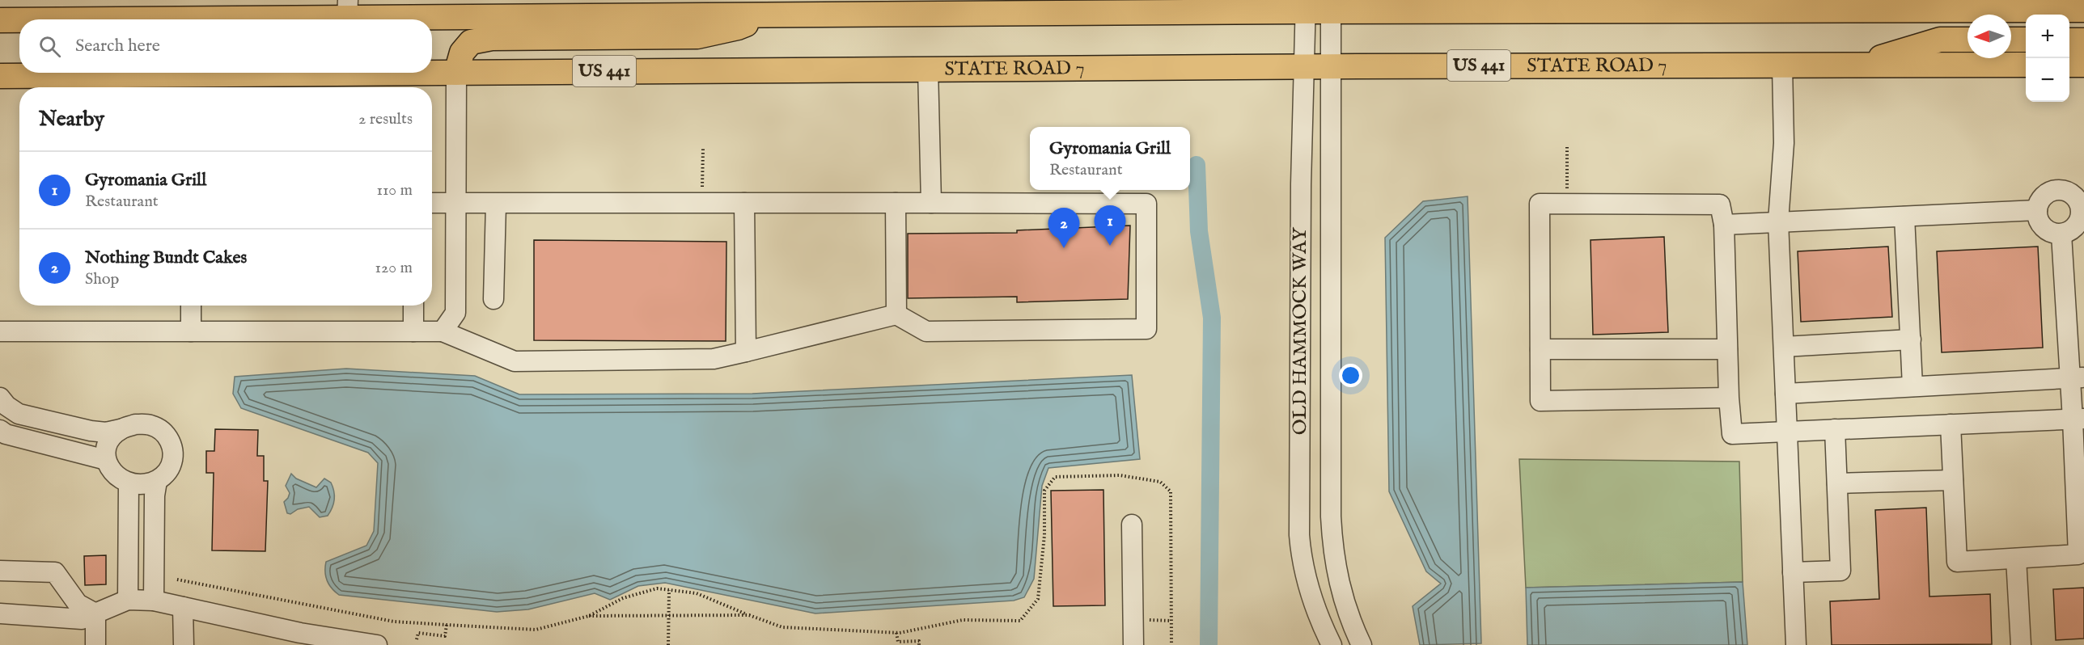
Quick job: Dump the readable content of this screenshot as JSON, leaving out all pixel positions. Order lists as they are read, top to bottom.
{
  "streets": {
    "main road": ["US 441", "STATE ROAD 7"],
    "street": ["OLD HAMMOCK WAY"]
  },
  "crossings": [
    ["STATE ROAD 7", "OLD HAMMOCK WAY"]
  ],
  "north": "left",
  "page": {
    "map_buttons": ["+", "−"],
    "search": "Search here",
    "heading": ["Nearby", "2 results"],
    "popup": ["Gyromania Grill", "Restaurant"],
    "list": [
      {
        "mark": "1",
        "name": "Gyromania Grill",
        "note": "Restaurant",
        "value": "110 m"
      },
      {
        "mark": "2",
        "name": "Nothing Bundt Cakes",
        "note": "Shop",
        "value": "120 m"
      }
    ],
    "pins": ["1", "2"]
  }
}
